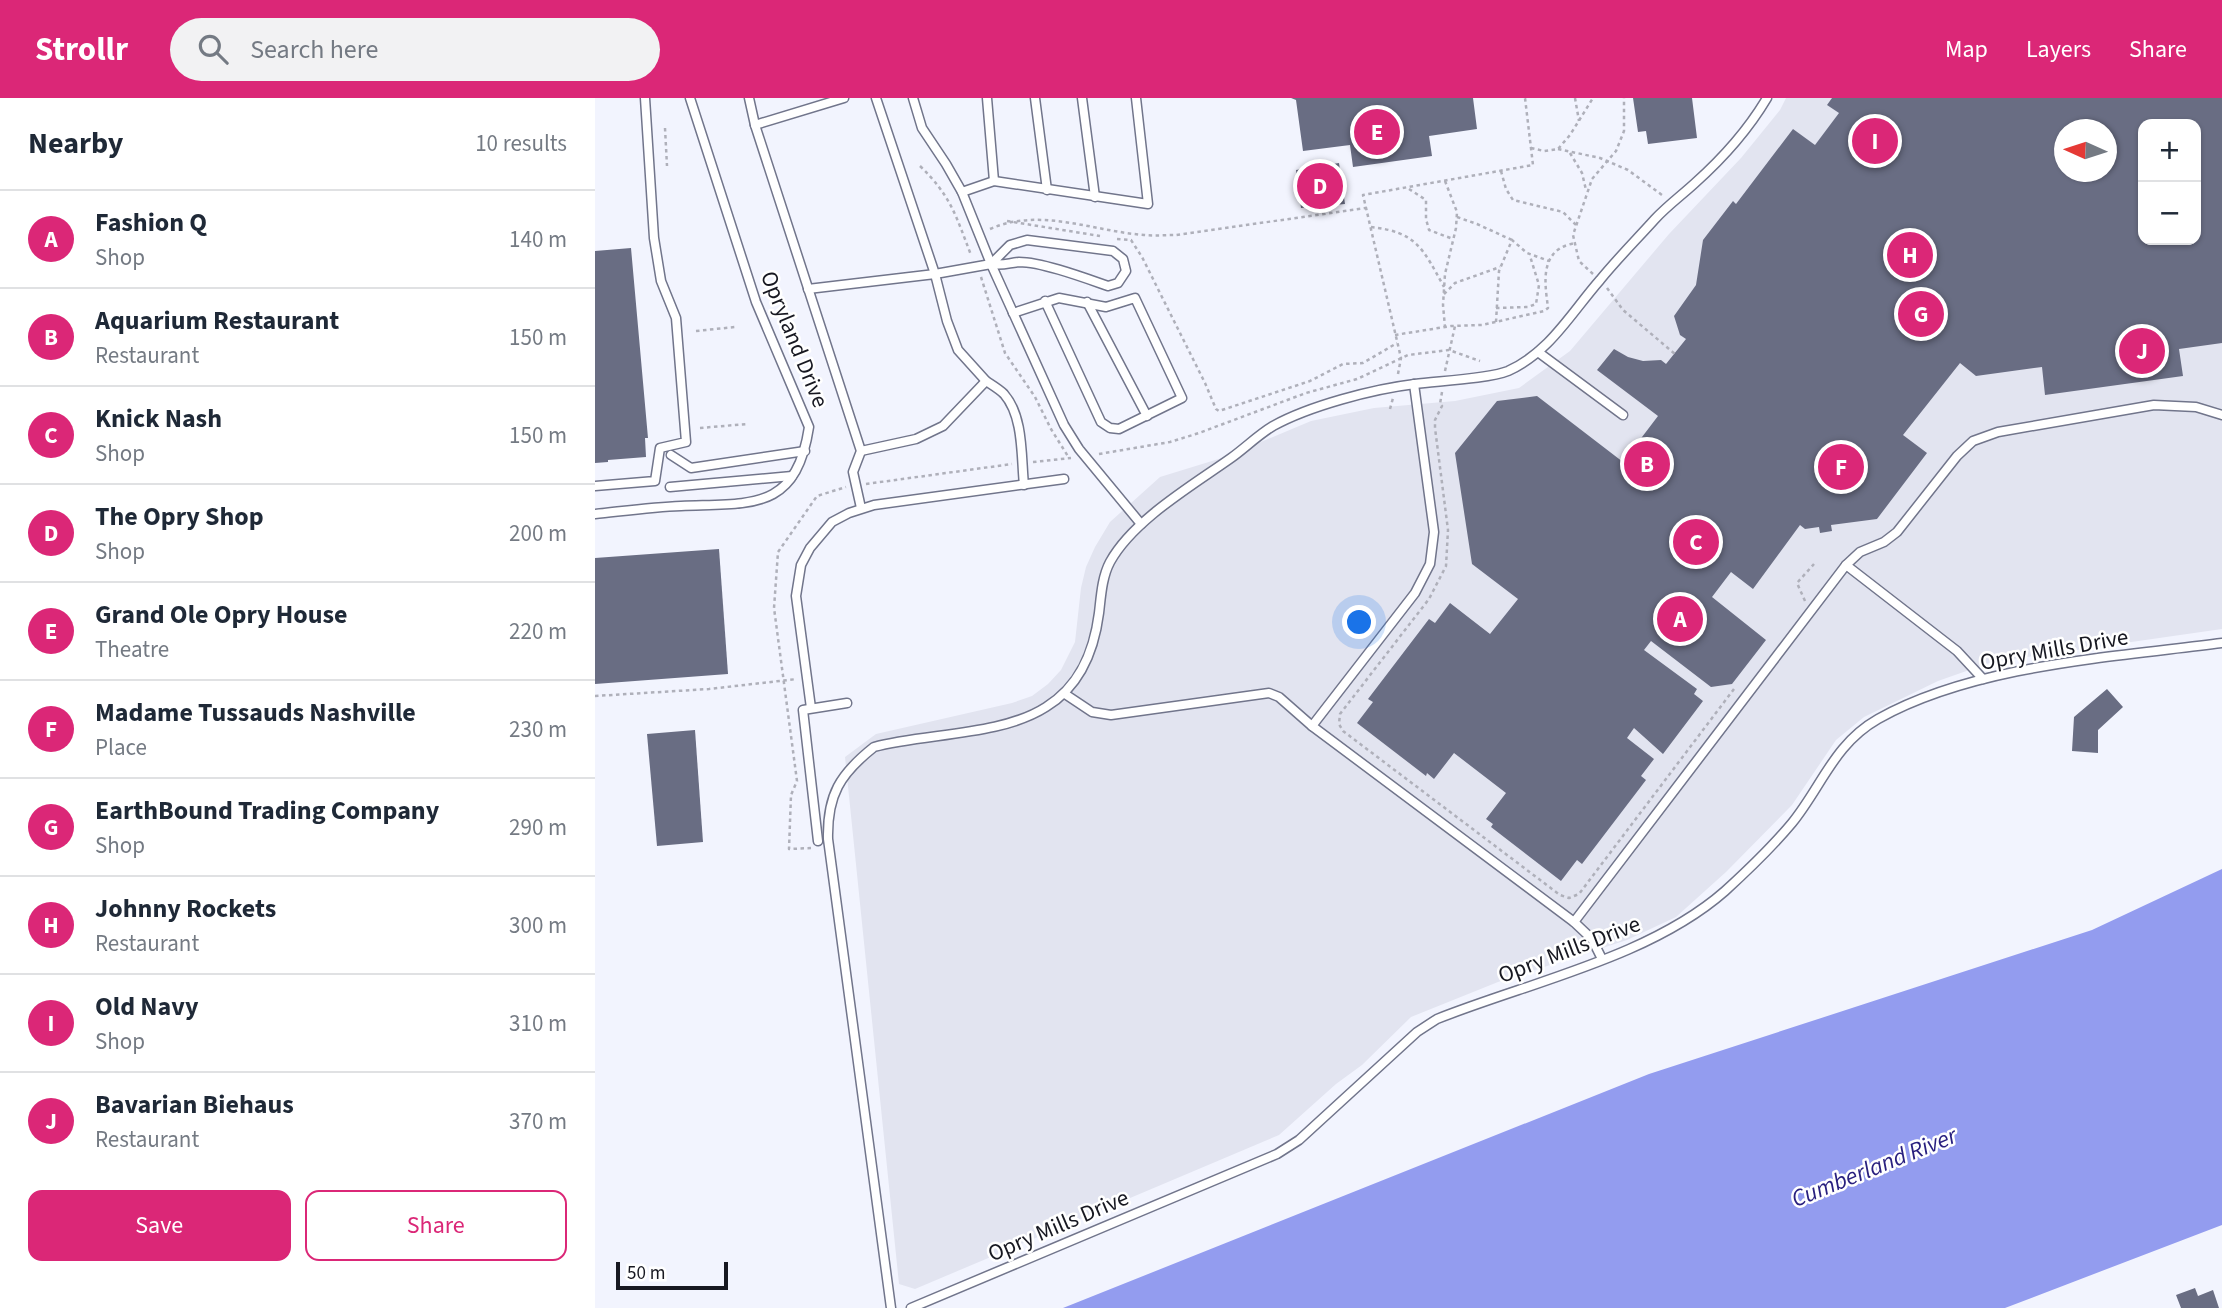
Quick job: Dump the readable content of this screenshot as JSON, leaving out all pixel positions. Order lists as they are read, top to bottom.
{
  "streets": {
    "lane": ["Opryland Drive", "Opry Mills Drive"]
  },
  "water": ["Cumberland River"],
  "scale_bar": "50 m",
  "north": "left",
  "page": {
    "header": "Strollr",
    "search": "Search here",
    "nav": ["Map", "Layers", "Share"],
    "heading": ["Nearby", "10 results"],
    "pins": [
      "E",
      "I",
      "D",
      "H",
      "G",
      "J",
      "B",
      "F",
      "C",
      "A"
    ],
    "map_buttons": ["+", "−"],
    "list": [
      {
        "mark": "A",
        "name": "Fashion Q",
        "note": "Shop",
        "value": "140 m"
      },
      {
        "mark": "B",
        "name": "Aquarium Restaurant",
        "note": "Restaurant",
        "value": "150 m"
      },
      {
        "mark": "C",
        "name": "Knick Nash",
        "note": "Shop",
        "value": "150 m"
      },
      {
        "mark": "D",
        "name": "The Opry Shop",
        "note": "Shop",
        "value": "200 m"
      },
      {
        "mark": "E",
        "name": "Grand Ole Opry House",
        "note": "Theatre",
        "value": "220 m"
      },
      {
        "mark": "F",
        "name": "Madame Tussauds Nashville",
        "note": "Place",
        "value": "230 m"
      },
      {
        "mark": "G",
        "name": "EarthBound Trading Company",
        "note": "Shop",
        "value": "290 m"
      },
      {
        "mark": "H",
        "name": "Johnny Rockets",
        "note": "Restaurant",
        "value": "300 m"
      },
      {
        "mark": "I",
        "name": "Old Navy",
        "note": "Shop",
        "value": "310 m"
      },
      {
        "mark": "J",
        "name": "Bavarian Biehaus",
        "note": "Restaurant",
        "value": "370 m"
      }
    ],
    "buttons": ["Save", "Share"],
    "scale": "50 m"
  }
}
